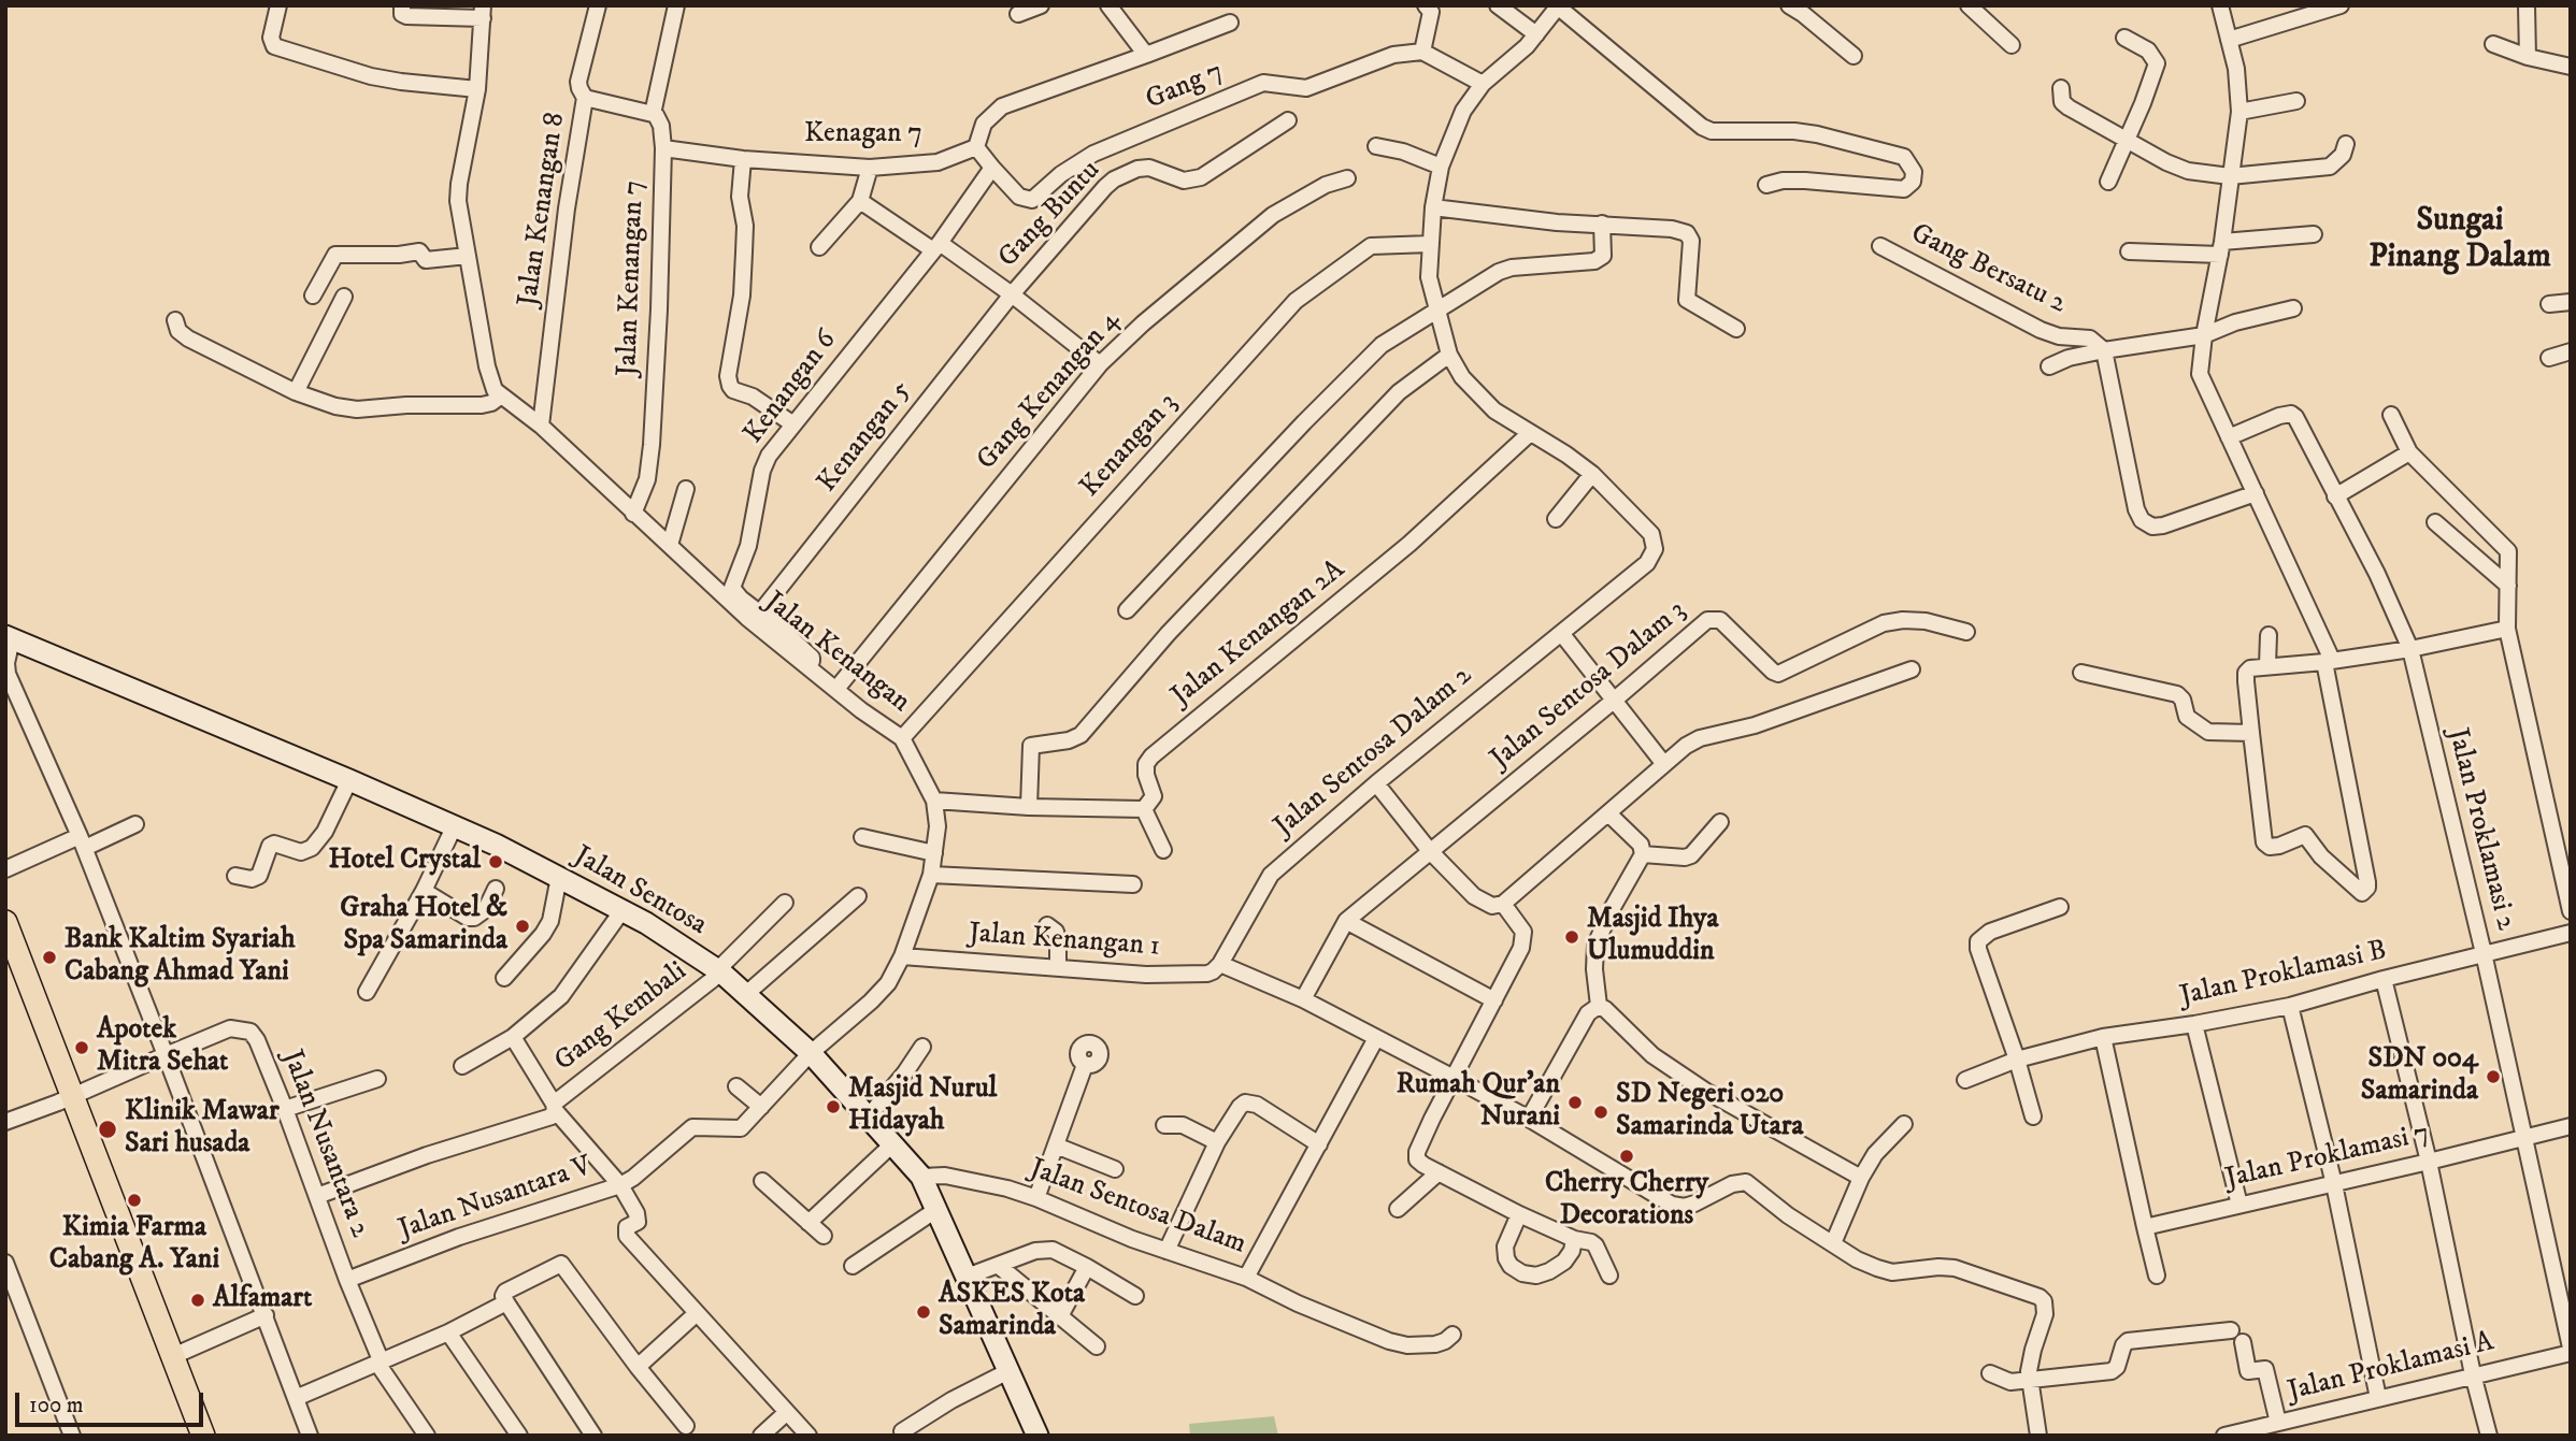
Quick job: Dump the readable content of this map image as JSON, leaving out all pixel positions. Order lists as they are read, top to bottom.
{
  "streets": {
    "street": [
      "Gang 7",
      "Kenagan 7",
      "Jalan Kenangan 8",
      "Gang Buntu",
      "Gang Bersatu 2",
      "Jalan Kenangan 7",
      "Kenangan 6",
      "Gang Kenangan 4",
      "Kenangan 5",
      "Kenangan 3",
      "Jalan Kenangan 2A",
      "Jalan Kenangan",
      "Jalan Sentosa Dalam 3",
      "Jalan Sentosa Dalam 2",
      "Jalan Proklamasi 2",
      "Jalan Sentosa",
      "Jalan Kenangan 1",
      "Jalan Proklamasi B",
      "Gang Kembali",
      "Jalan Nusantara 2",
      "Jalan Proklamasi 7",
      "Jalan Nusantara V",
      "Jalan Sentosa Dalam",
      "Jalan Proklamasi A"
    ]
  },
  "crossings": [
    ["Gang 7", "Kenangan 6"],
    ["Kenagan 7", "Jalan Kenangan 7"],
    ["Jalan Kenangan 8", "Jalan Kenangan"],
    ["Gang Buntu", "Kenangan 5"],
    ["Jalan Kenangan 7", "Jalan Kenangan"],
    ["Kenangan 6", "Kenangan 5"],
    ["Kenangan 6", "Jalan Kenangan"],
    ["Gang Kenangan 4", "Jalan Kenangan"],
    ["Kenangan 3", "Jalan Kenangan"],
    ["Jalan Kenangan", "Jalan Sentosa"],
    ["Jalan Kenangan", "Jalan Kenangan 1"],
    ["Jalan Kenangan", "Jalan Nusantara V"],
    ["Jalan Sentosa Dalam 2", "Jalan Kenangan 1"],
    ["Jalan Proklamasi 2", "Jalan Proklamasi B"],
    ["Jalan Proklamasi 2", "Jalan Proklamasi 7"],
    ["Jalan Proklamasi 2", "Jalan Proklamasi A"],
    ["Jalan Sentosa", "Gang Kembali"],
    ["Jalan Sentosa", "Jalan Sentosa Dalam"],
    ["Gang Kembali", "Jalan Nusantara 2"],
    ["Jalan Nusantara 2", "Jalan Nusantara V"]
  ],
  "districts": ["Sungai Pinang Dalam"],
  "places": [
    "Hotel Crystal",
    "Graha Hotel & Spa Samarinda",
    "Masjid Ihya Ulumuddin",
    "Bank Kaltim Syariah Cabang Ahmad Yani",
    "Apotek Mitra Sehat",
    "SDN 004 Samarinda",
    "Rumah Qur'an Nurani",
    "Masjid Nurul Hidayah",
    "SD Negeri 020 Samarinda Utara",
    "Klinik Mawar Sari husada",
    "Cherry Cherry Decorations",
    "Kimia Farma Cabang A. Yani",
    "Alfamart",
    "ASKES Kota Samarinda"
  ],
  "scale_bar": "100 m"
}
